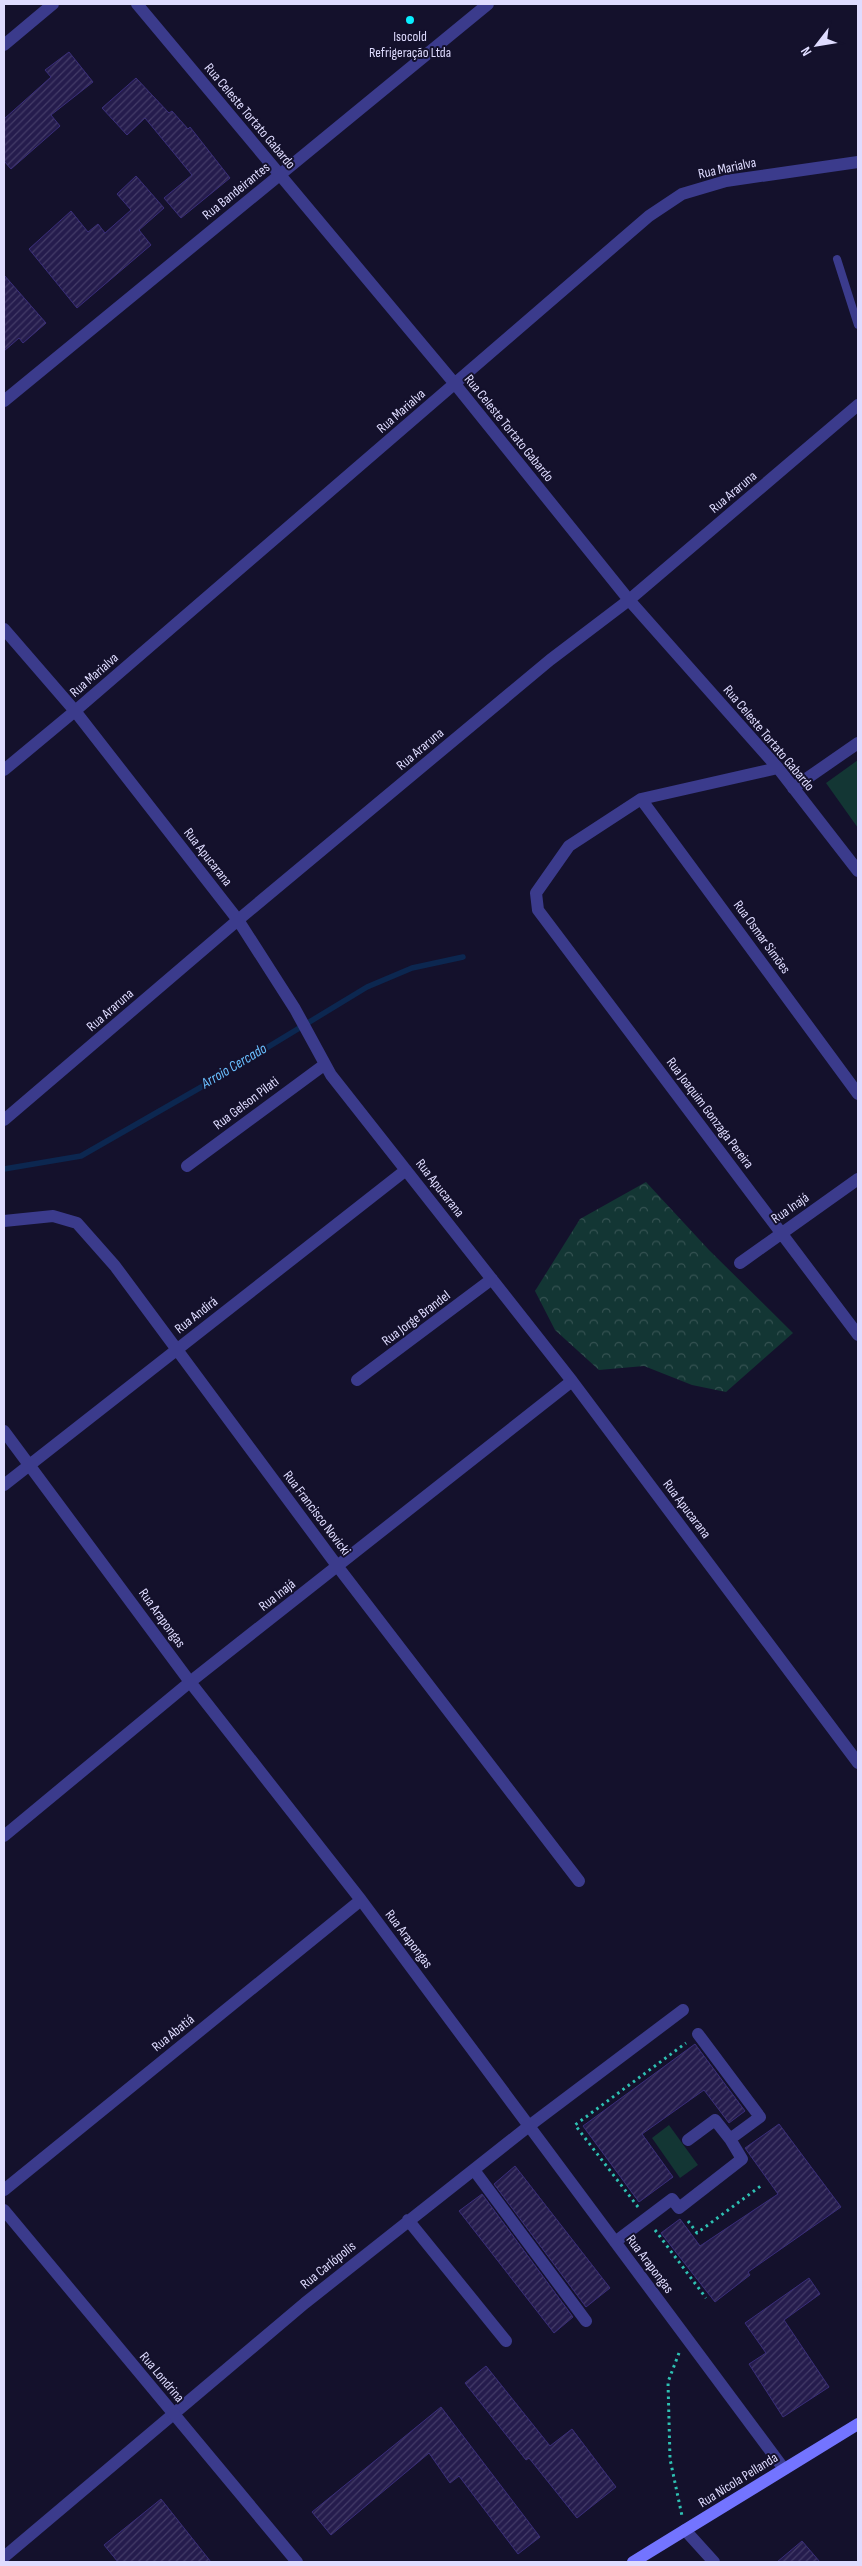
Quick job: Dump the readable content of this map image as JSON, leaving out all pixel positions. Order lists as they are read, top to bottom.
{
  "streets": {
    "main road": ["Rua Nicola Pellanda"],
    "street": [
      "Rua Celeste Tortato Gabardo",
      "Rua Marialva",
      "Rua Bandeirantes",
      "Rua Araruna",
      "Rua Apucarana",
      "Rua Osmar Simões",
      "Rua Gelson Pilati",
      "Rua Joaquim Gonzaga Pereira",
      "Rua Inajá",
      "Rua Andirá",
      "Rua Jorge Brandel",
      "Rua Francisco Novicki",
      "Rua Arapongas",
      "Rua Abatiá",
      "Rua Carlópolis",
      "Rua Londrina"
    ]
  },
  "crossings": [
    ["Rua Celeste Tortato Gabardo", "Rua Marialva"],
    ["Rua Celeste Tortato Gabardo", "Rua Bandeirantes"],
    ["Rua Celeste Tortato Gabardo", "Rua Araruna"],
    ["Rua Marialva", "Rua Apucarana"],
    ["Rua Araruna", "Rua Apucarana"],
    ["Rua Apucarana", "Rua Gelson Pilati"],
    ["Rua Apucarana", "Rua Inajá"],
    ["Rua Apucarana", "Rua Andirá"],
    ["Rua Apucarana", "Rua Jorge Brandel"],
    ["Rua Osmar Simões", "Rua Joaquim Gonzaga Pereira"],
    ["Rua Joaquim Gonzaga Pereira", "Rua Inajá"],
    ["Rua Inajá", "Rua Francisco Novicki"],
    ["Rua Inajá", "Rua Arapongas"],
    ["Rua Andirá", "Rua Francisco Novicki"],
    ["Rua Andirá", "Rua Arapongas"],
    ["Rua Arapongas", "Rua Abatiá"],
    ["Rua Arapongas", "Rua Carlópolis"],
    ["Rua Arapongas", "Rua Nicola Pellanda"],
    ["Rua Carlópolis", "Rua Londrina"]
  ],
  "water": ["Arroio Cercado"],
  "places": ["Isocold Refrigeração Ltda"],
  "north": "bottom left"
}
